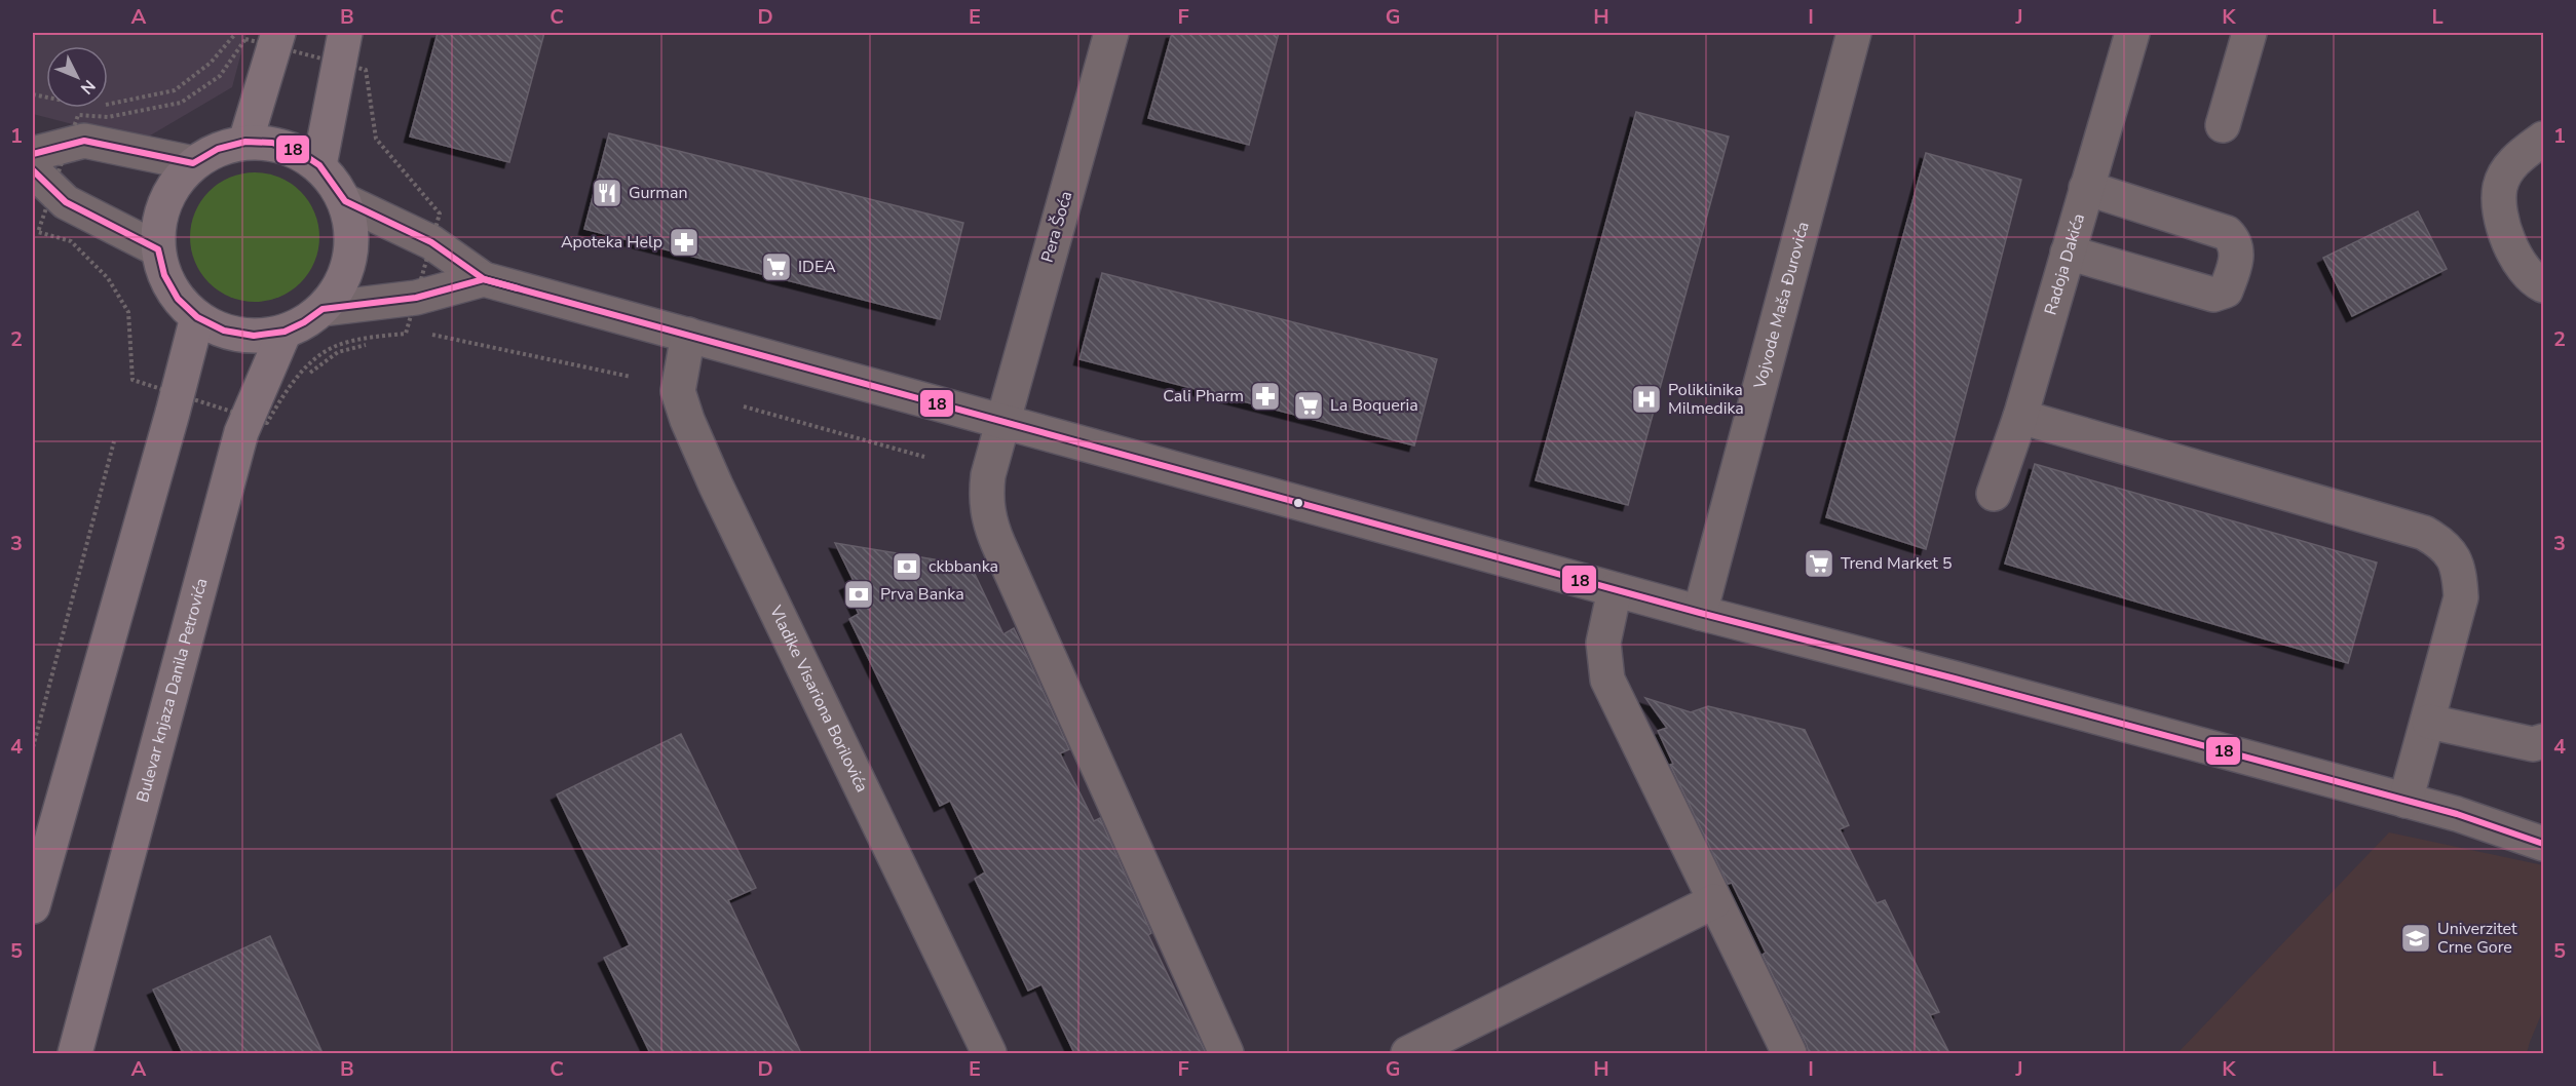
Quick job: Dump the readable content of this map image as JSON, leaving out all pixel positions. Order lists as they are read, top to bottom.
{
  "streets": {
    "main road": ["Bulevar knjaza Danila Petrovića"],
    "street": [
      "Pera Šoća",
      "Radoja Dakića",
      "Vojvode Maša Đurovića",
      "Vladike Visariona Borilovića"
    ]
  },
  "places": {
    "restaurant": ["Gurman"],
    "pharmacy": ["Apoteka Help", "Cali Pharm"],
    "supermarket": ["IDEA", "La Boqueria", "Trend Market 5"],
    "hospital": ["Poliklinika Milmedika"],
    "bank": ["ckbbanka", "Prva Banka"],
    "school or university": ["Univerzitet Crne Gore"]
  },
  "lines": ["transit line 18"],
  "north": "bottom right",
  "grid": {
    "columns": [
      "A",
      "B",
      "C",
      "D",
      "E",
      "F",
      "G",
      "H",
      "I",
      "J",
      "K",
      "L"
    ],
    "rows": [
      "1",
      "2",
      "3",
      "4",
      "5"
    ]
  }
}
